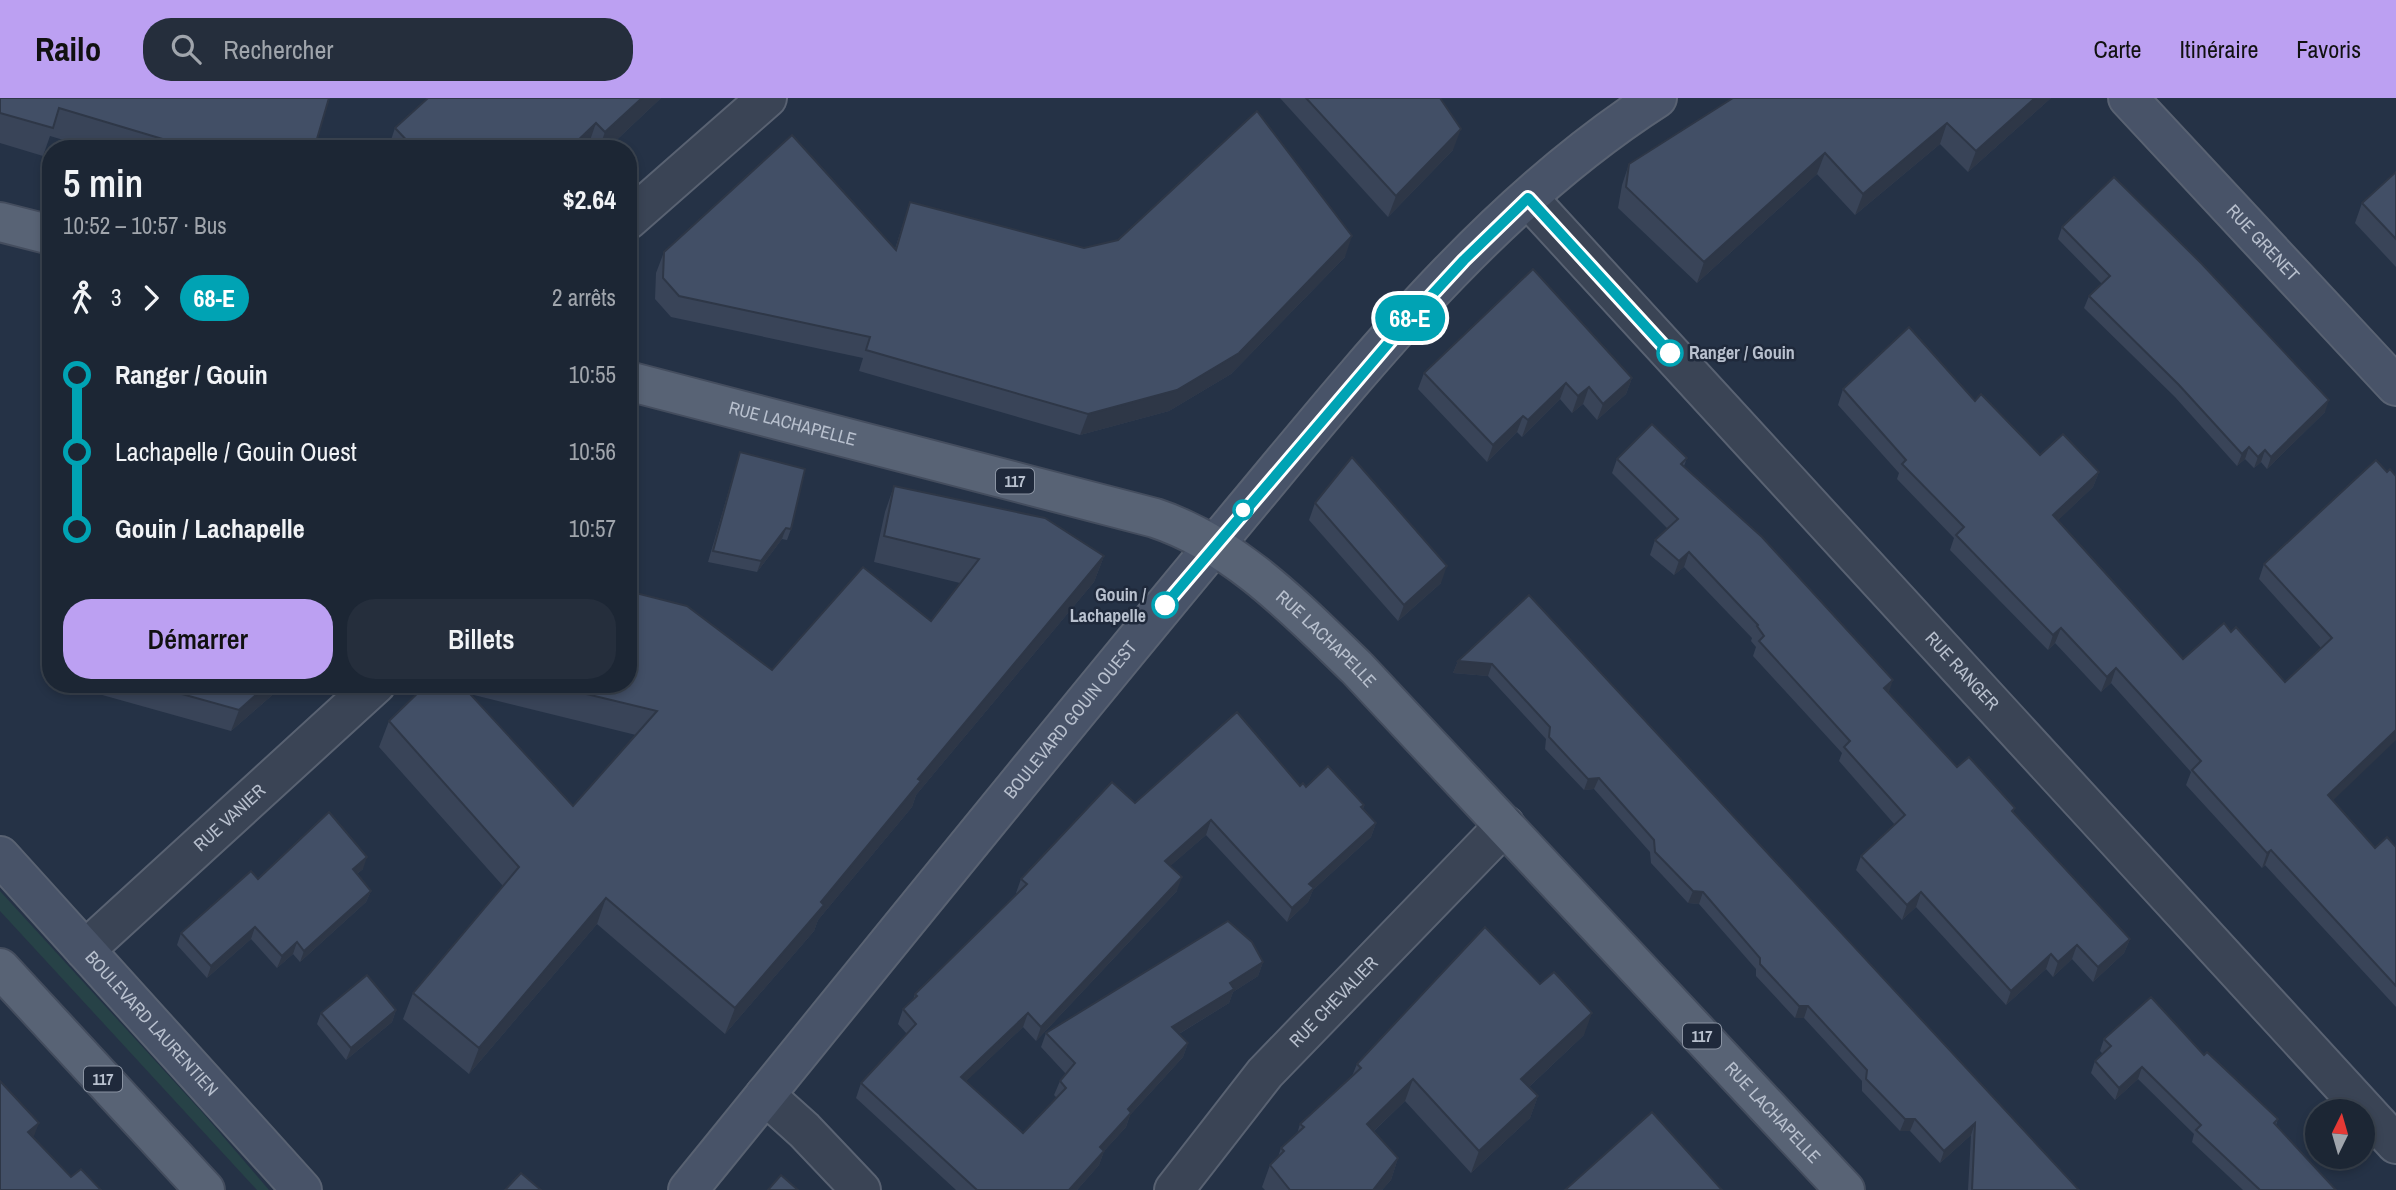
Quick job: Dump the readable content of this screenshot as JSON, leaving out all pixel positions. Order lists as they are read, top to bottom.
{
  "streets": {
    "main road": ["RUE LACHAPELLE", "117"],
    "street": [
      "RUE GRENET",
      "RUE RANGER",
      "BOULEVARD GOUIN OUEST",
      "RUE VANIER",
      "RUE CHEVALIER",
      "BOULEVARD LAURENTIEN"
    ]
  },
  "crossings": [
    ["RUE LACHAPELLE", "BOULEVARD GOUIN OUEST"],
    ["RUE LACHAPELLE", "RUE CHEVALIER"],
    ["RUE RANGER", "BOULEVARD GOUIN OUEST"],
    ["RUE VANIER", "BOULEVARD LAURENTIEN"]
  ],
  "places": ["Ranger / Gouin", "Gouin / Lachapelle"],
  "lines": ["bus line 68-E"],
  "north": "top",
  "page": {
    "header": "Railo",
    "search": "Rechercher",
    "nav": ["Carte", "Itinéraire", "Favoris"],
    "on_map": "68-E",
    "heading": ["5 min", "10:52 – 10:57 · Bus", "$2.64"],
    "legs": ["3", "68-E", "2 arrêts"],
    "list": [
      {
        "name": "Ranger / Gouin",
        "value": "10:55"
      },
      {
        "name": "Lachapelle / Gouin Ouest",
        "value": "10:56"
      },
      {
        "name": "Gouin / Lachapelle",
        "value": "10:57"
      }
    ],
    "buttons": ["Démarrer", "Billets"]
  }
}
